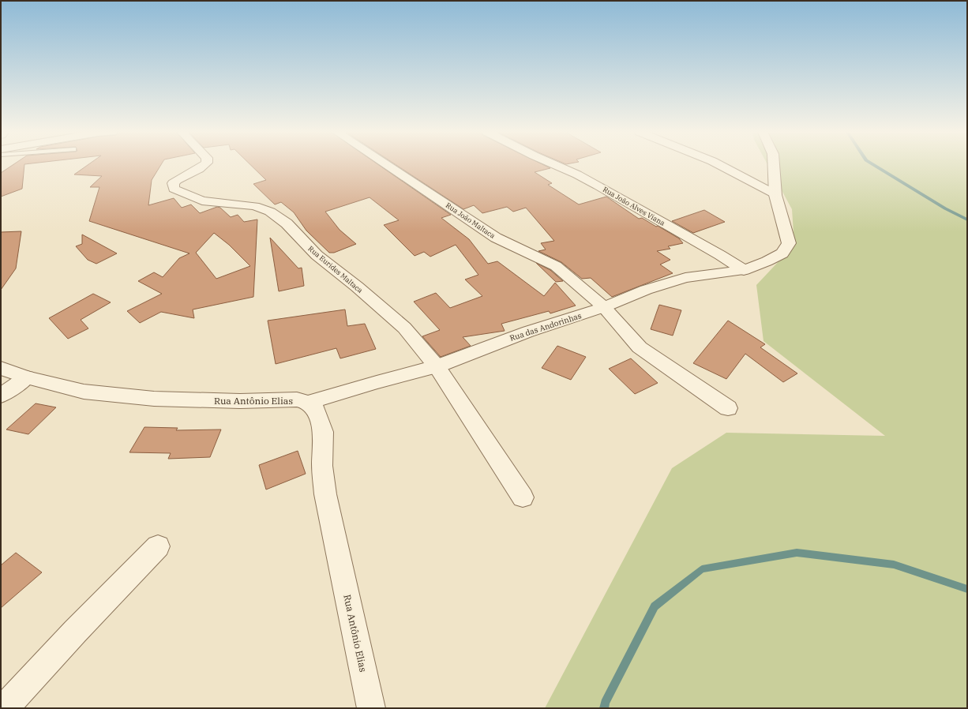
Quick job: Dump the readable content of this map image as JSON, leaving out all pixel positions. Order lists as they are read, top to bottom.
{
  "streets": {
    "street": [
      "Rua João Alves Viana",
      "Rua João Maltaca",
      "Rua Eurides Maltaca",
      "Rua das Andorinhas",
      "Rua Antônio Elias"
    ]
  },
  "crossings": [
    ["Rua João Alves Viana", "Rua das Andorinhas"],
    ["Rua João Maltaca", "Rua das Andorinhas"],
    ["Rua Eurides Maltaca", "Rua das Andorinhas"],
    ["Rua das Andorinhas", "Rua Antônio Elias"]
  ]
}
